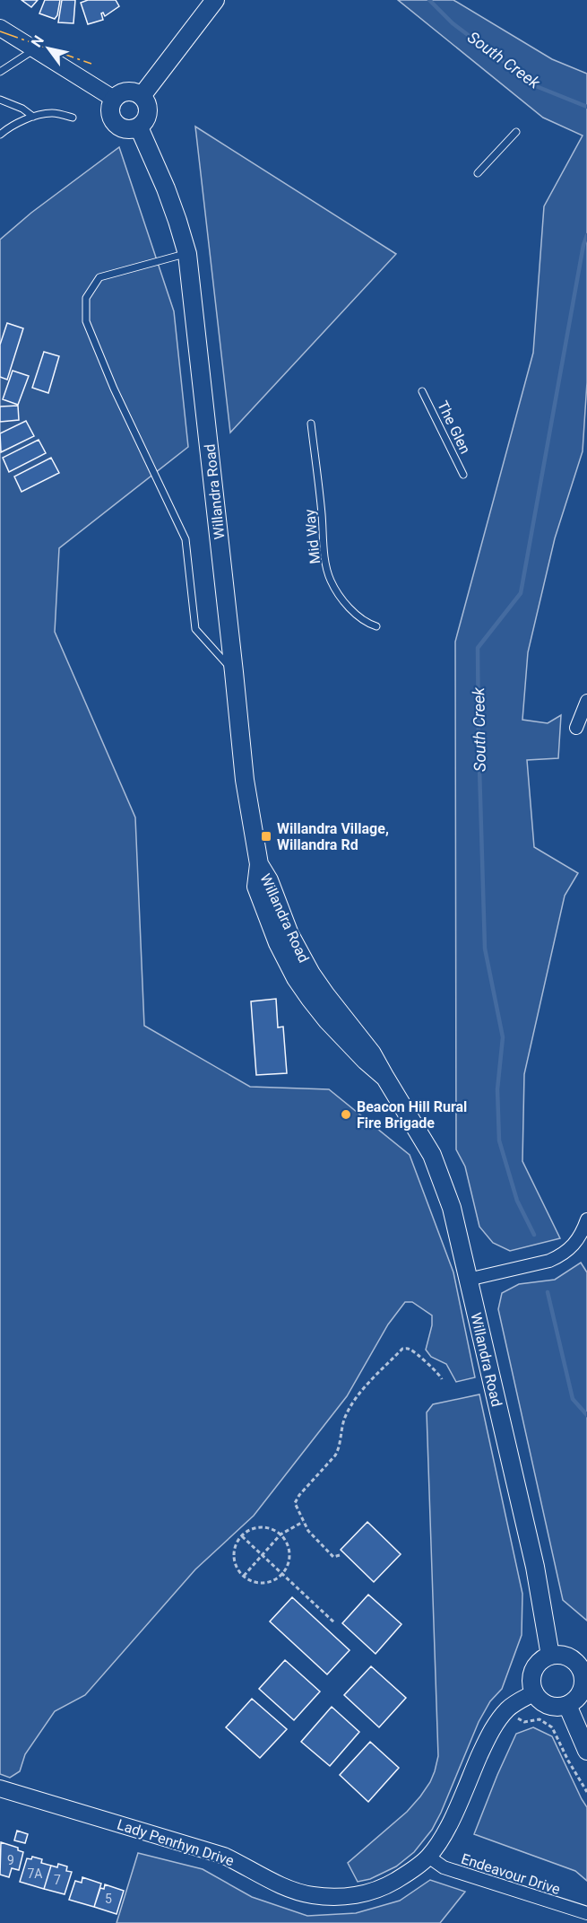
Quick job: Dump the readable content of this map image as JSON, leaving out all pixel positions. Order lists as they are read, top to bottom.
{
  "streets": {
    "main road": ["Willandra Road"],
    "street": ["Lady Penrhyn Drive", "Endeavour Drive"],
    "lane": ["The Glen", "Mid Way"]
  },
  "crossings": [
    ["Willandra Road", "Lady Penrhyn Drive"],
    ["Lady Penrhyn Drive", "Endeavour Drive"]
  ],
  "water": ["South Creek"],
  "places": {
    "transit": ["Willandra Village, Willandra Rd"],
    "other": ["Beacon Hill Rural Fire Brigade"]
  },
  "house_numbers": [
    "9",
    "7A",
    "7",
    "5"
  ],
  "north": "top left"
}
